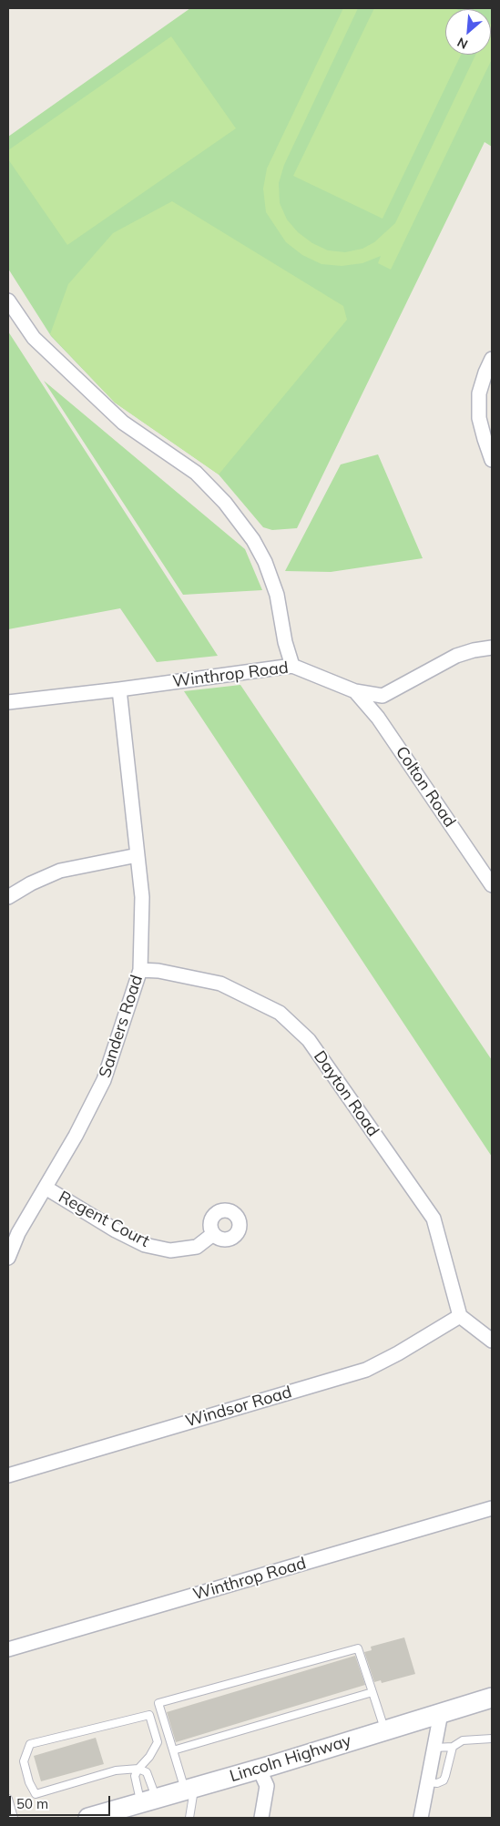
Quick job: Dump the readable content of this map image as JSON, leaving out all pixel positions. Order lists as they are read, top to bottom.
{
  "streets": {
    "main road": ["Lincoln Highway"],
    "street": [
      "Winthrop Road",
      "Colton Road",
      "Sanders Road",
      "Dayton Road",
      "Regent Court",
      "Windsor Road"
    ]
  },
  "crossings": [
    ["Winthrop Road", "Colton Road"],
    ["Winthrop Road", "Sanders Road"],
    ["Sanders Road", "Dayton Road"],
    ["Sanders Road", "Regent Court"],
    ["Dayton Road", "Windsor Road"]
  ],
  "scale_bar": "50 m",
  "north": "bottom left"
}
